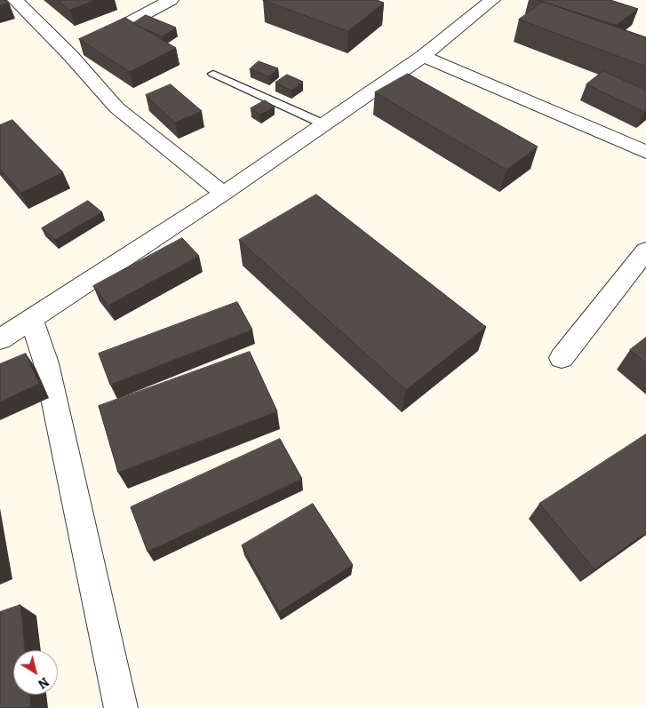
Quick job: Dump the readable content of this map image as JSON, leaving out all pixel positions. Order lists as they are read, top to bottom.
{
  "north": "bottom right"
}
